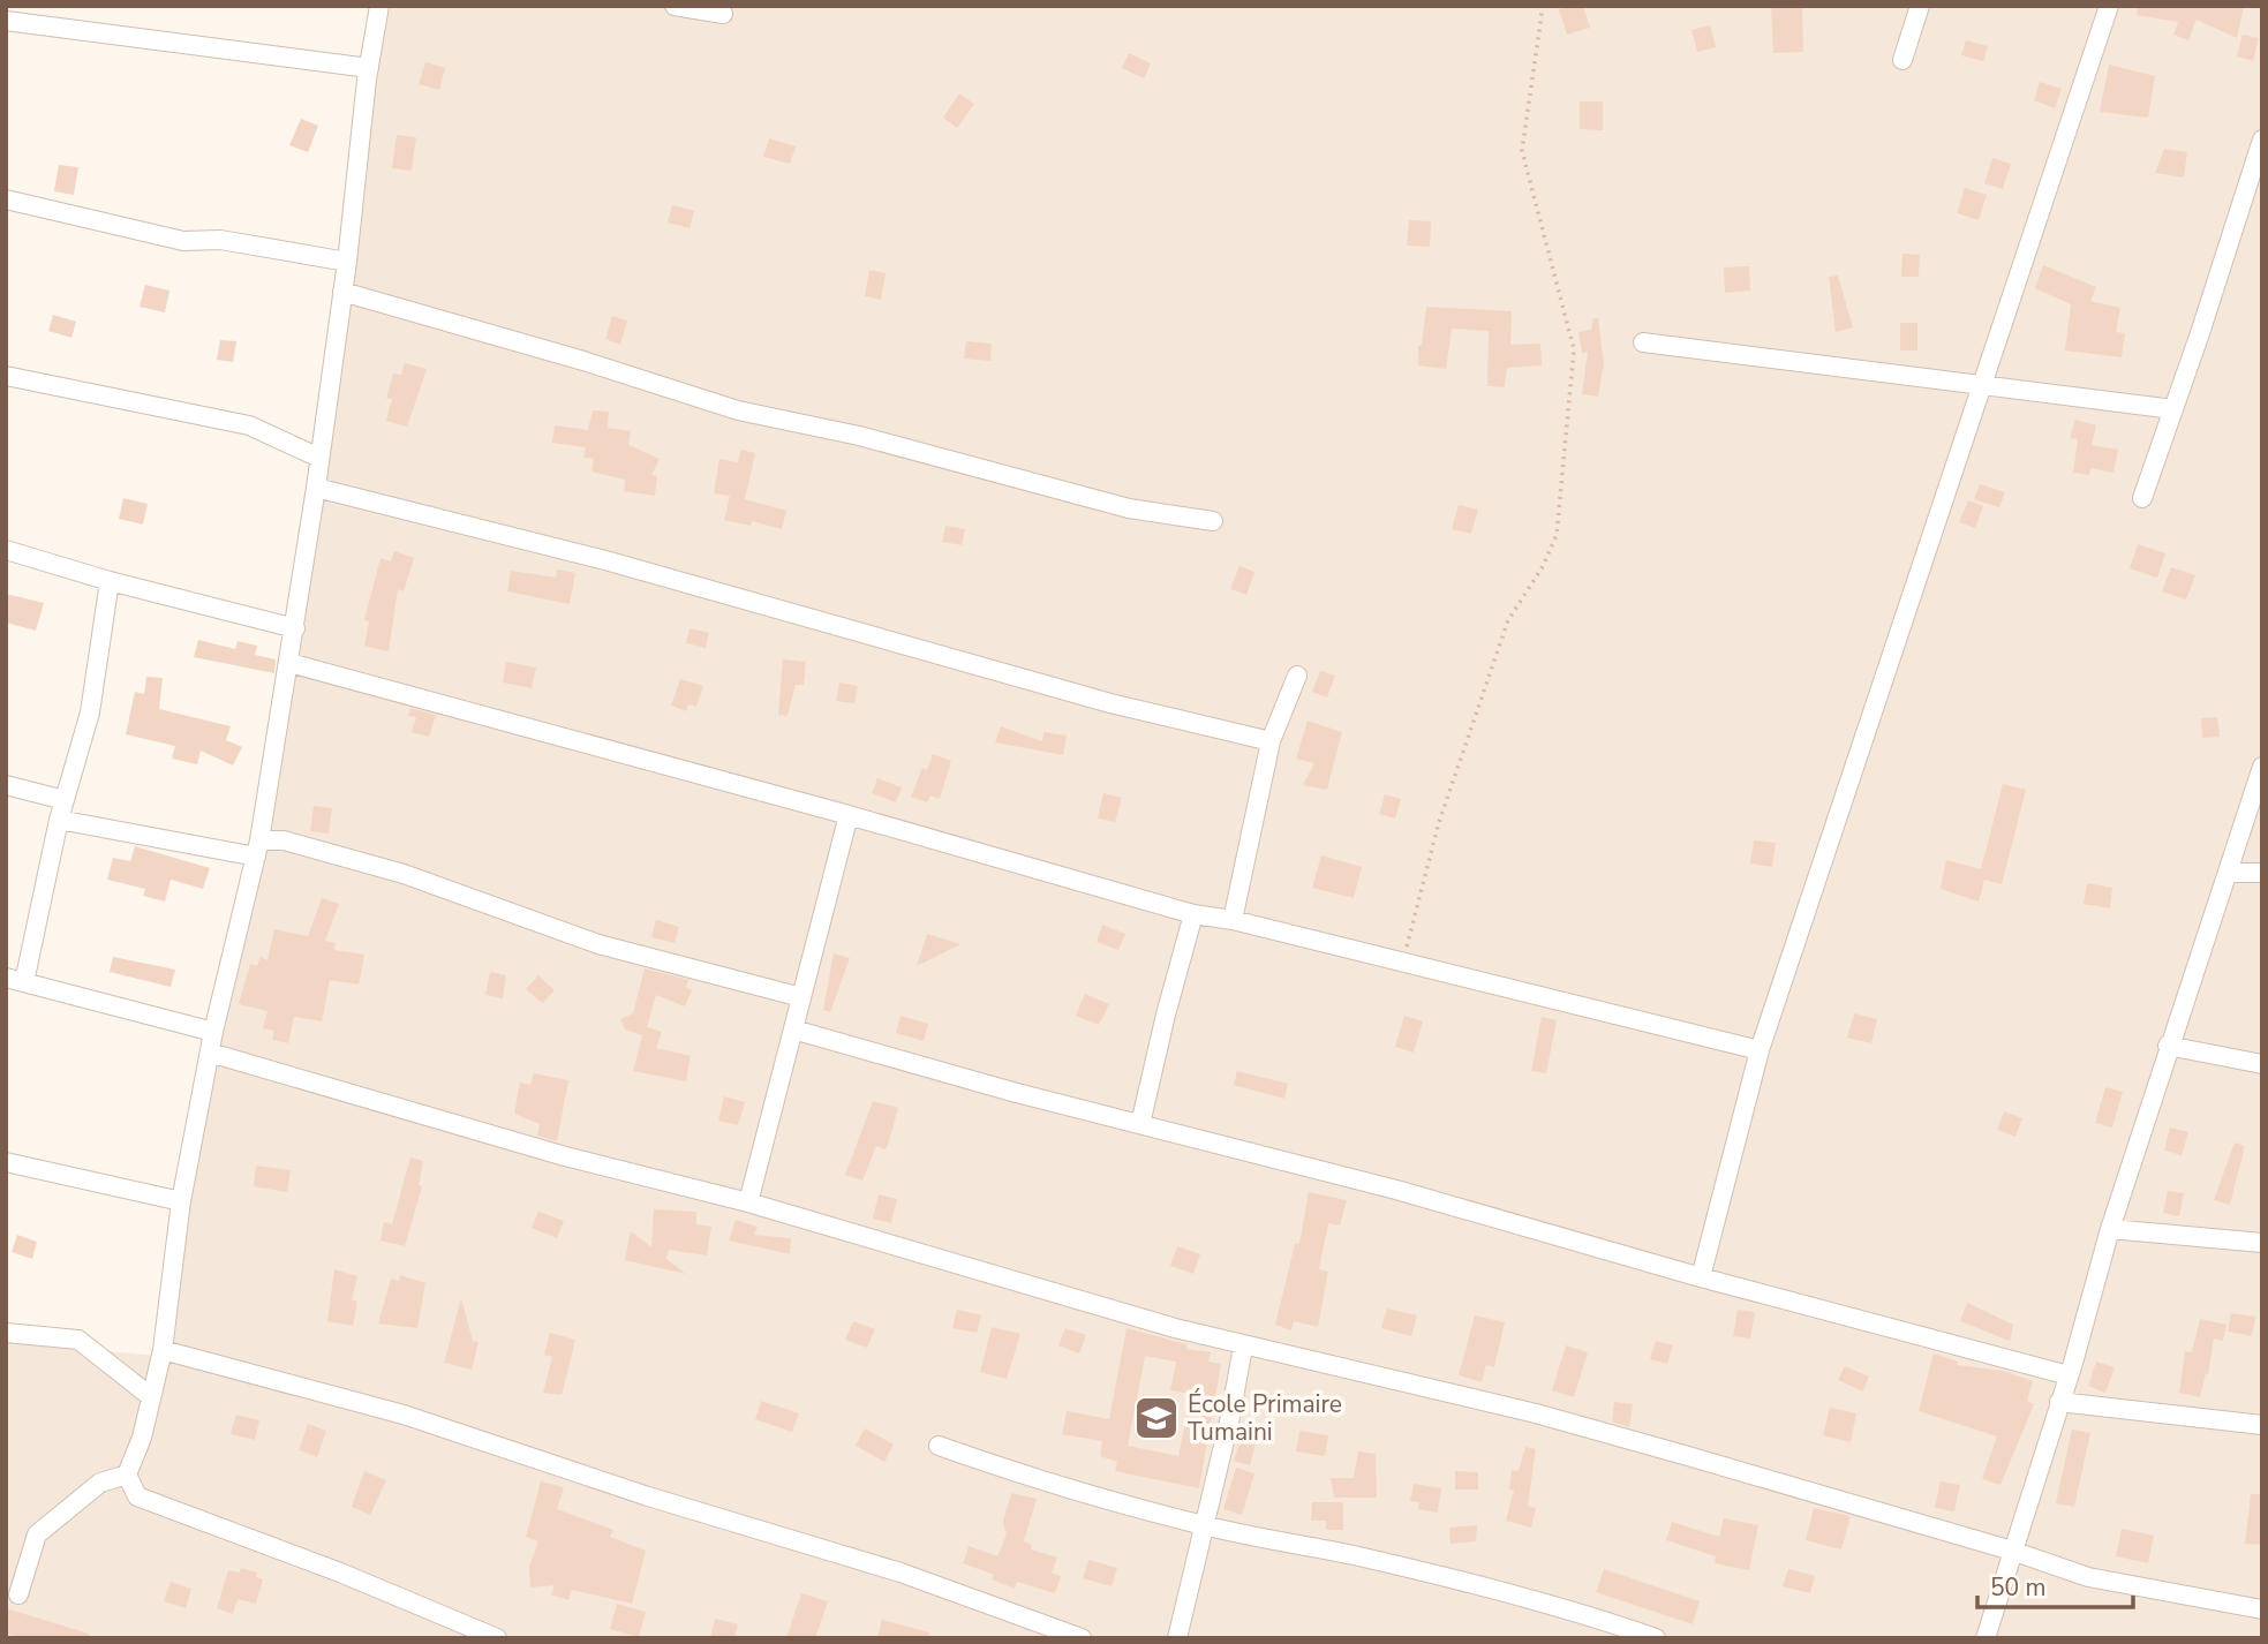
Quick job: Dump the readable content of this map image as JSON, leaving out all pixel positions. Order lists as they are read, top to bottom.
{
  "places": {
    "school or university": ["École Primaire Tumaini"]
  },
  "scale_bar": "50 m"
}
